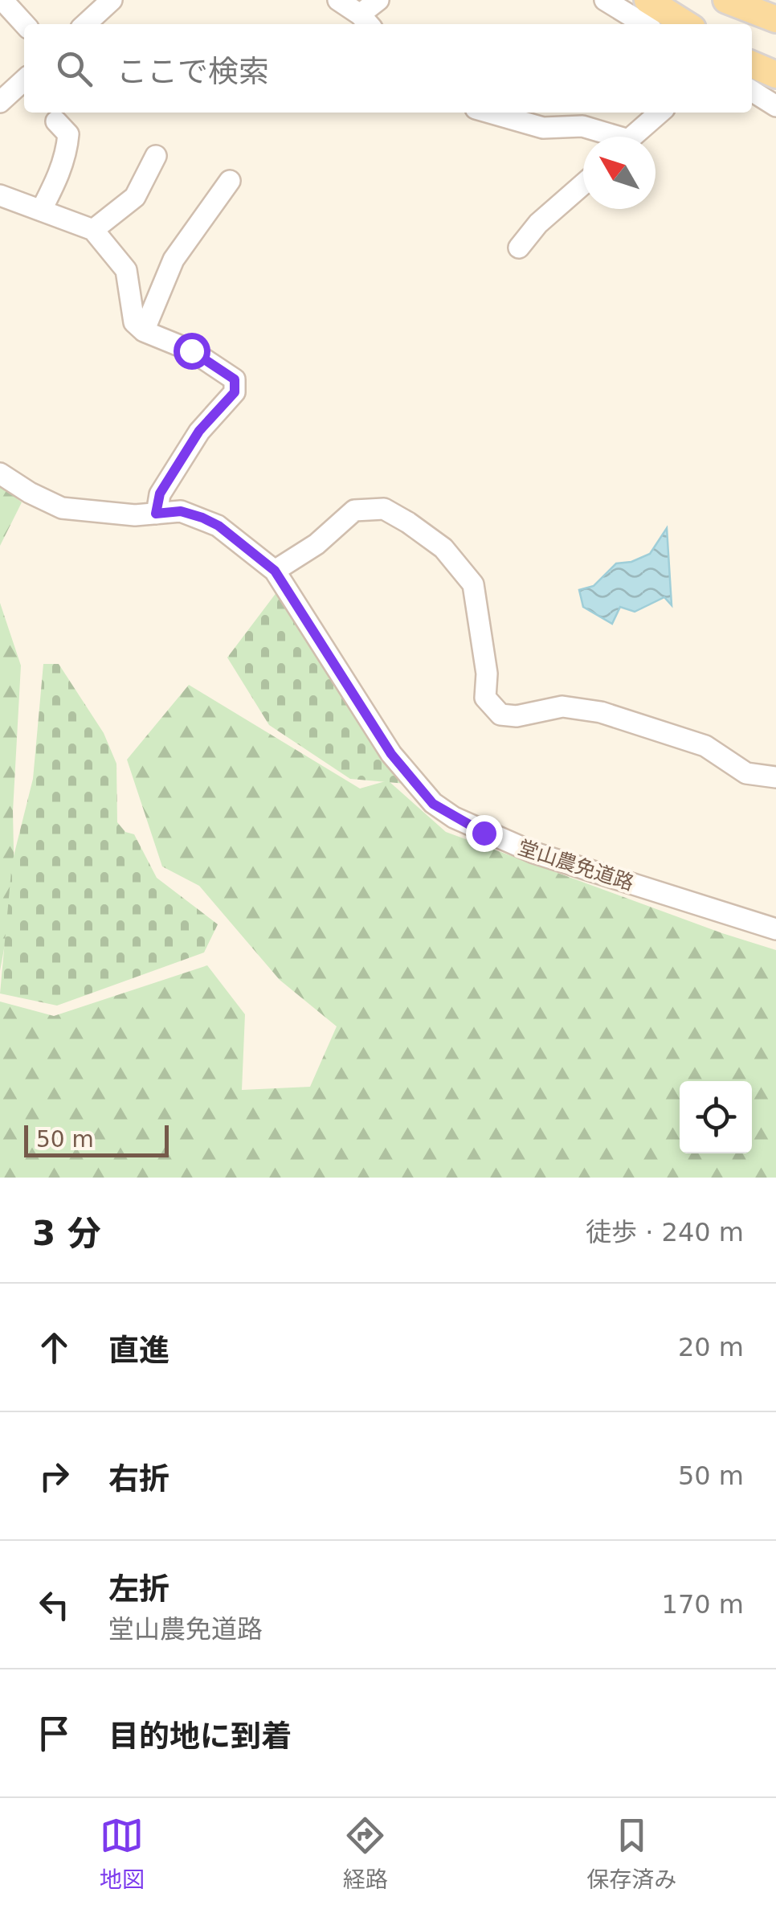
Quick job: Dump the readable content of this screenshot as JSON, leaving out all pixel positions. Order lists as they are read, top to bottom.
{
  "streets": {
    "street": ["堂山農免道路"]
  },
  "scale_bar": "50 m",
  "north": "top left",
  "page": {
    "search": "ここで検索",
    "scale": "50 m",
    "heading": ["3 分", "徒歩 · 240 m"],
    "list": [
      ["直進", "20 m"],
      ["右折", "50 m"],
      ["左折", "堂山農免道路", "170 m"],
      "目的地に到着"
    ],
    "nav": ["地図", "経路", "保存済み"]
  }
}
